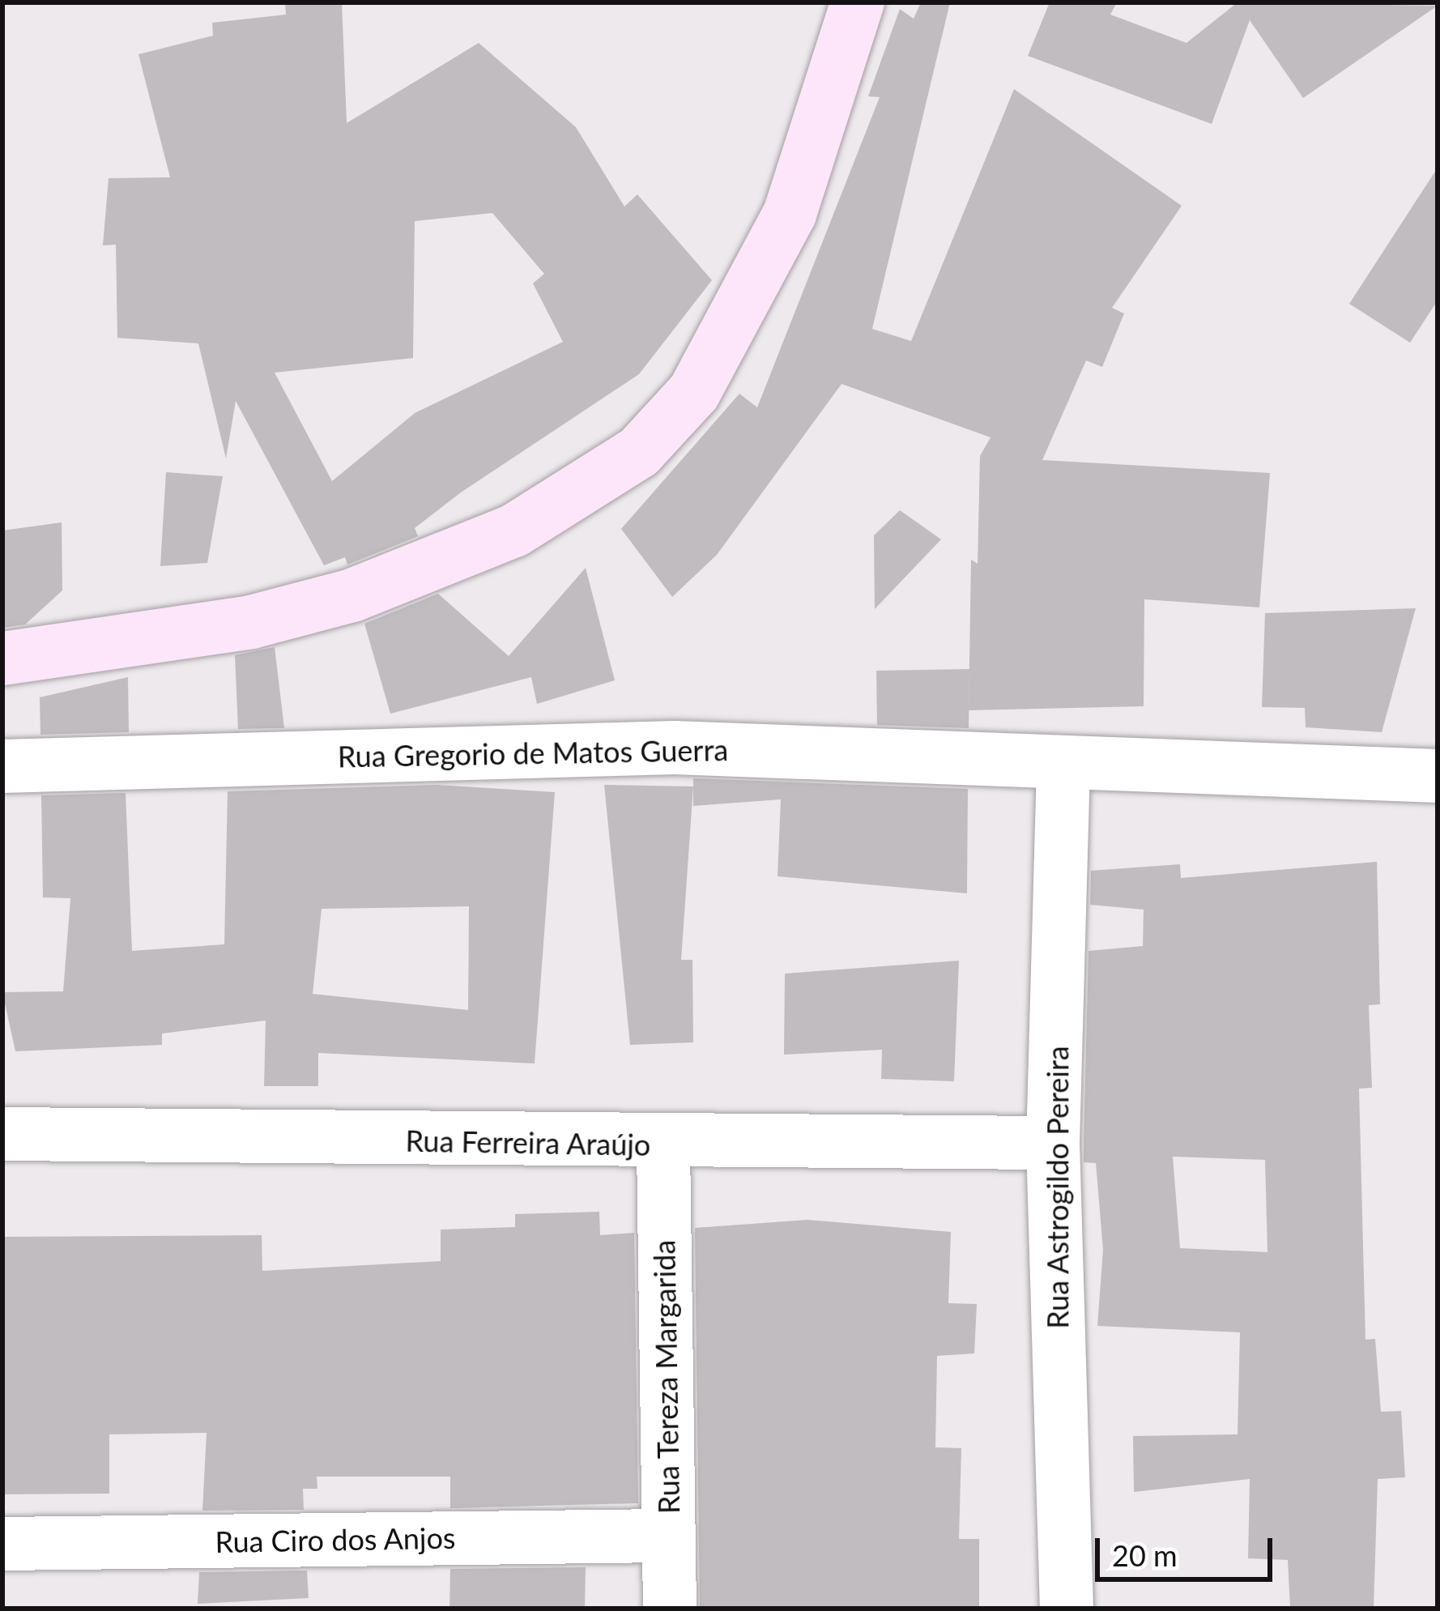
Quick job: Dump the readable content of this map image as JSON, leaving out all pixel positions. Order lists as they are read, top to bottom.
{
  "streets": {
    "street": [
      "Rua Gregorio de Matos Guerra",
      "Rua Ferreira Araújo",
      "Rua Astrogildo Pereira",
      "Rua Tereza Margarida",
      "Rua Ciro dos Anjos"
    ]
  },
  "crossings": [
    ["Rua Gregorio de Matos Guerra", "Rua Astrogildo Pereira"],
    ["Rua Ferreira Araújo", "Rua Astrogildo Pereira"],
    ["Rua Ferreira Araújo", "Rua Tereza Margarida"],
    ["Rua Tereza Margarida", "Rua Ciro dos Anjos"]
  ],
  "scale_bar": "20 m"
}
